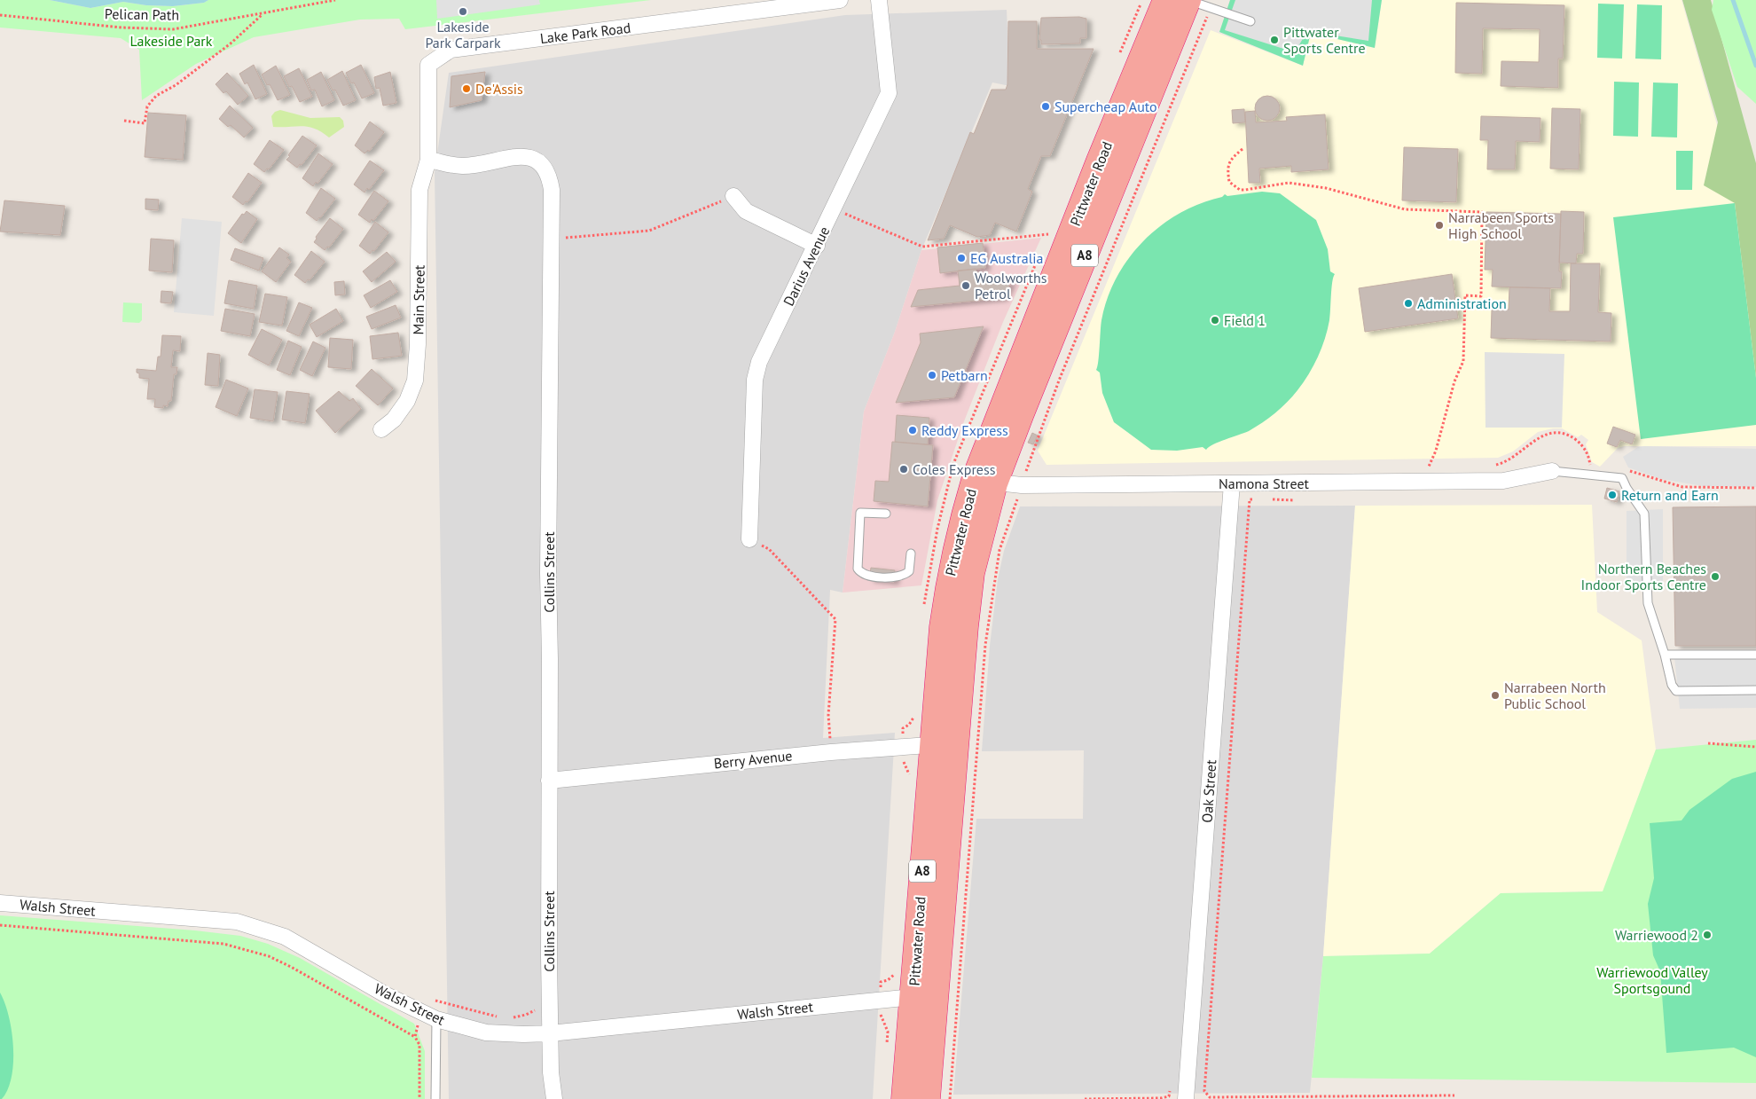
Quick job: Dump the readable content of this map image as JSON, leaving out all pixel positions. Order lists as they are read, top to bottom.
{
  "streets": {
    "highway": ["Pittwater Road", "A8"],
    "street": [
      "Lake Park Road",
      "Darius Avenue",
      "Main Street",
      "Namona Street",
      "Collins Street",
      "Berry Avenue",
      "Oak Street",
      "Walsh Street"
    ],
    "path": ["Pelican Path"]
  },
  "crossings": [
    ["Lake Park Road", "Main Street"],
    ["Lake Park Road", "Collins Street"],
    ["Pittwater Road", "Namona Street"],
    ["Pittwater Road", "Berry Avenue"],
    ["Pittwater Road", "Walsh Street"],
    ["Main Street", "Collins Street"],
    ["Namona Street", "Oak Street"],
    ["Collins Street", "Berry Avenue"],
    ["Collins Street", "Walsh Street"]
  ],
  "parks": ["Lakeside Park", "Warriewood Valley Sportsgound"],
  "places": [
    "Lakeside Park Carpark",
    "Pittwater Sports Centre",
    "De'Assis",
    "Supercheap Auto",
    "Narrabeen Sports High School",
    "EG Australia",
    "Woolworths Petrol",
    "Administration",
    "Field 1",
    "Petbarn",
    "Reddy Express",
    "Coles Express",
    "Return and Earn",
    "Northern Beaches Indoor Sports Centre",
    "Narrabeen North Public School",
    "Warriewood 2"
  ]
}
